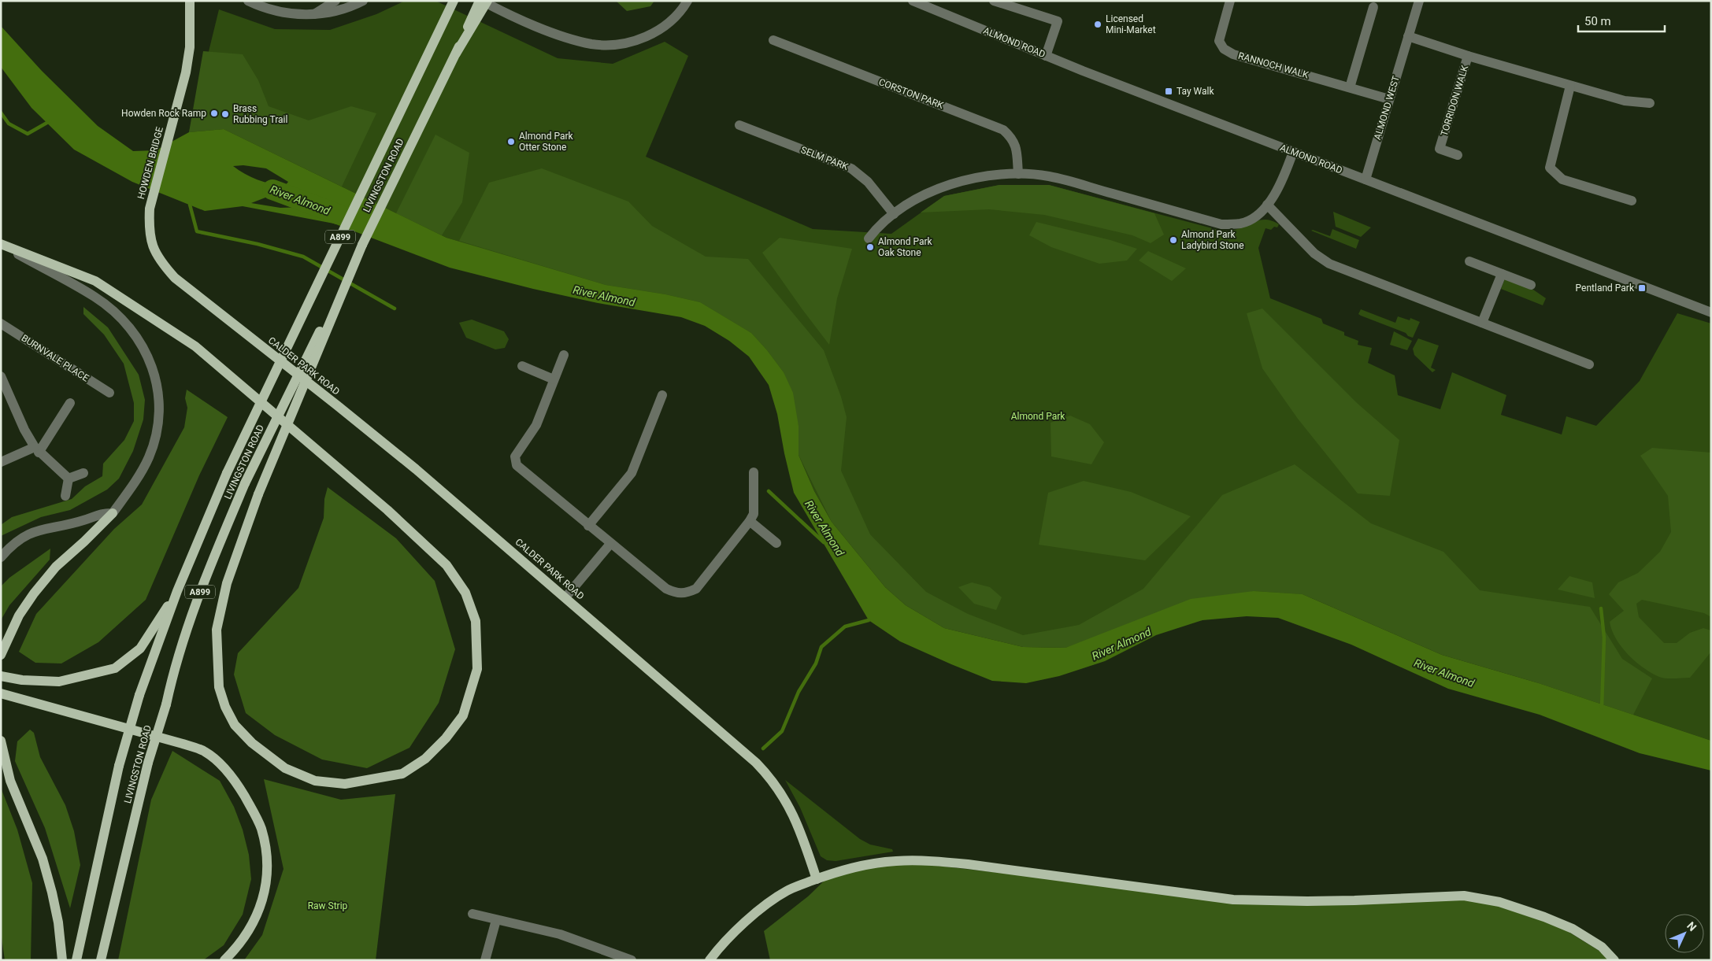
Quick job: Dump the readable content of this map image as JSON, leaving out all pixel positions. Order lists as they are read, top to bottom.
{
  "streets": {
    "main road": [
      "HOWDEN BRIDGE",
      "LIVINGSTON ROAD",
      "A899",
      "CALDER PARK ROAD"
    ],
    "street": [
      "ALMOND ROAD",
      "RANNOCH WALK",
      "CORSTON PARK",
      "TORRIDON WALK",
      "ALMOND WEST",
      "SELM PARK",
      "BURNVALE PLACE"
    ]
  },
  "crossings": [
    ["ALMOND ROAD", "ALMOND WEST"],
    ["RANNOCH WALK", "ALMOND WEST"],
    ["TORRIDON WALK", "ALMOND WEST"],
    ["HOWDEN BRIDGE", "CALDER PARK ROAD"]
  ],
  "water": ["River Almond"],
  "parks": ["Almond Park", "Raw Strip"],
  "places": {
    "other": [
      "Licensed Mini-Market",
      "Howden Rock Ramp",
      "Brass Rubbing Trail",
      "Almond Park Otter Stone",
      "Almond Park Ladybird Stone",
      "Almond Park Oak Stone"
    ],
    "transit": ["Tay Walk", "Pentland Park"]
  },
  "scale_bar": "50 m",
  "north": "top right"
}
